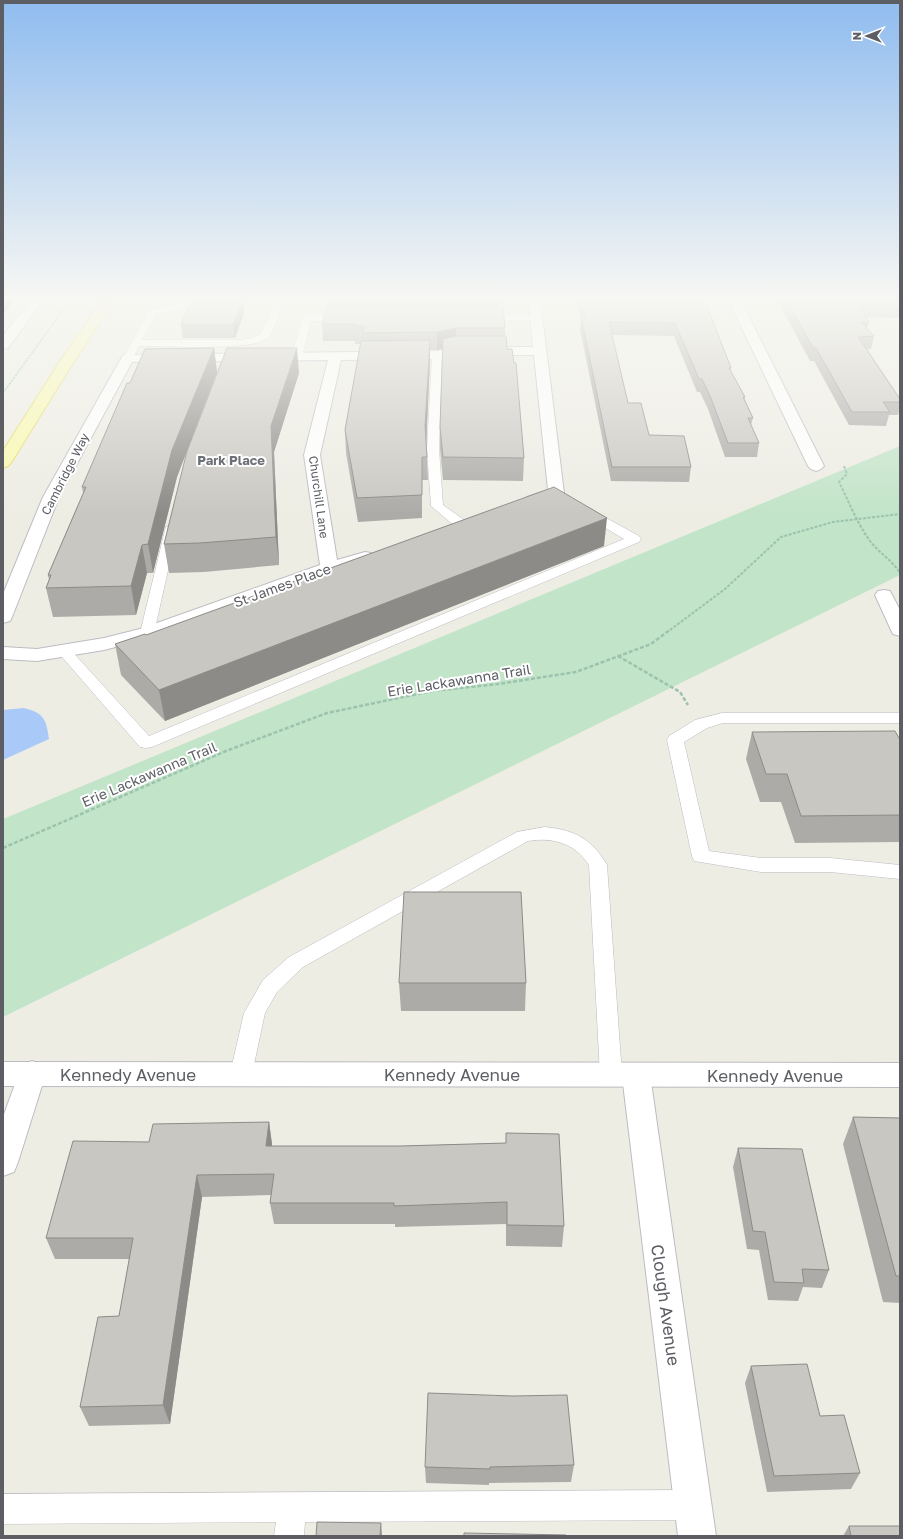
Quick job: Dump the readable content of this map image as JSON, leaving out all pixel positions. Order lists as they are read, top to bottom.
{
  "streets": {
    "street": [
      "Cambridge Way",
      "Churchill Lane",
      "St James Place",
      "Kennedy Avenue",
      "Clough Avenue"
    ],
    "path": ["Erie Lackawanna Trail"]
  },
  "crossings": [
    ["Churchill Lane", "St James Place"],
    ["Kennedy Avenue", "Clough Avenue"]
  ],
  "districts": ["Park Place"],
  "north": "left"
}
